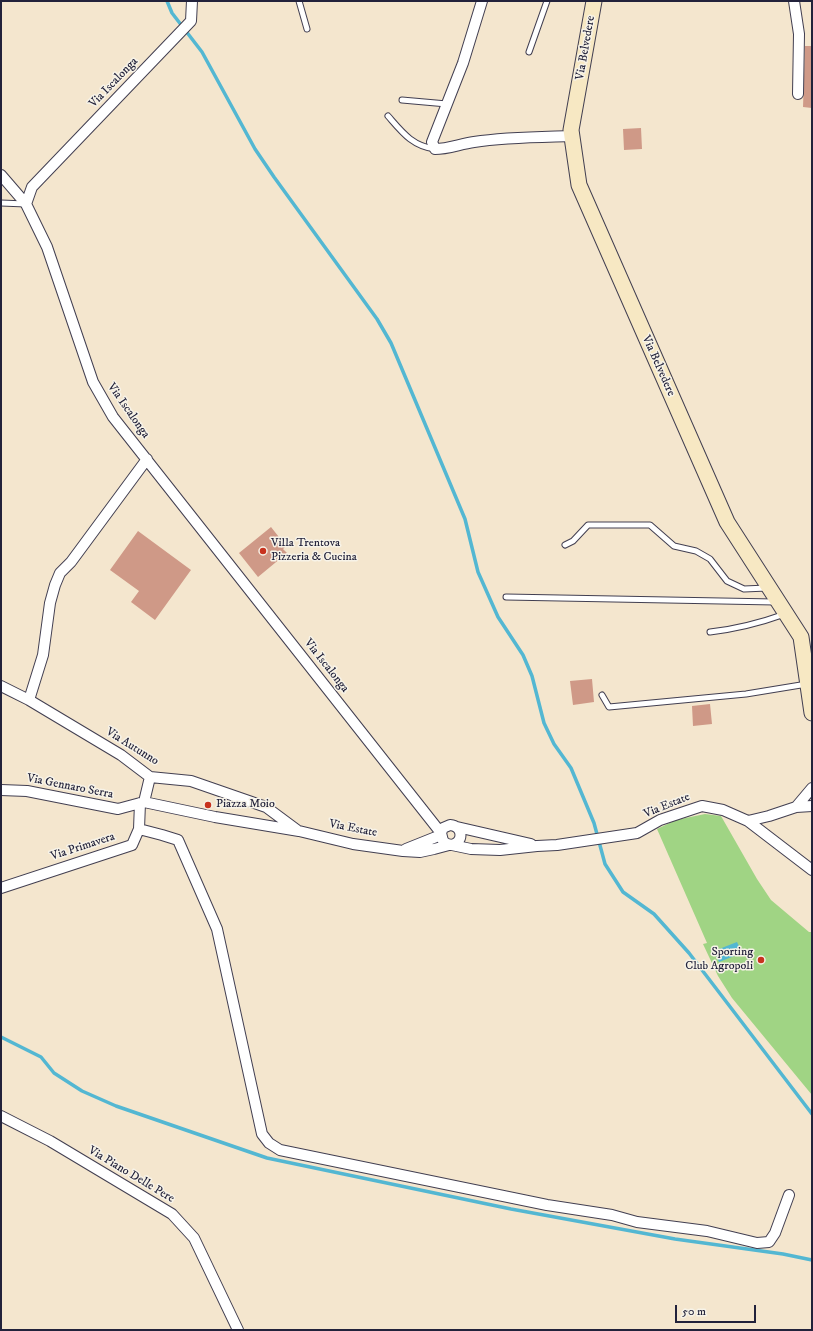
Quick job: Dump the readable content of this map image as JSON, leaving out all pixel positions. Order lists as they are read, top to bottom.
{
  "streets": {
    "street": [
      "Via Belvedere",
      "Via Iscalonga",
      "Via Autunno",
      "Via Gennaro Serra",
      "Via Estate",
      "Via Primavera",
      "Via Piano Delle Pere"
    ]
  },
  "crossings": [
    ["Via Iscalonga", "Via Estate"],
    ["Via Autunno", "Via Gennaro Serra"],
    ["Via Autunno", "Via Estate"],
    ["Via Gennaro Serra", "Via Estate"],
    ["Via Gennaro Serra", "Via Primavera"]
  ],
  "places": ["Villa Trentova Pizzeria & Cucina", "Piazza Moio", "Sporting Club Agropoli"],
  "scale_bar": "50 m"
}
